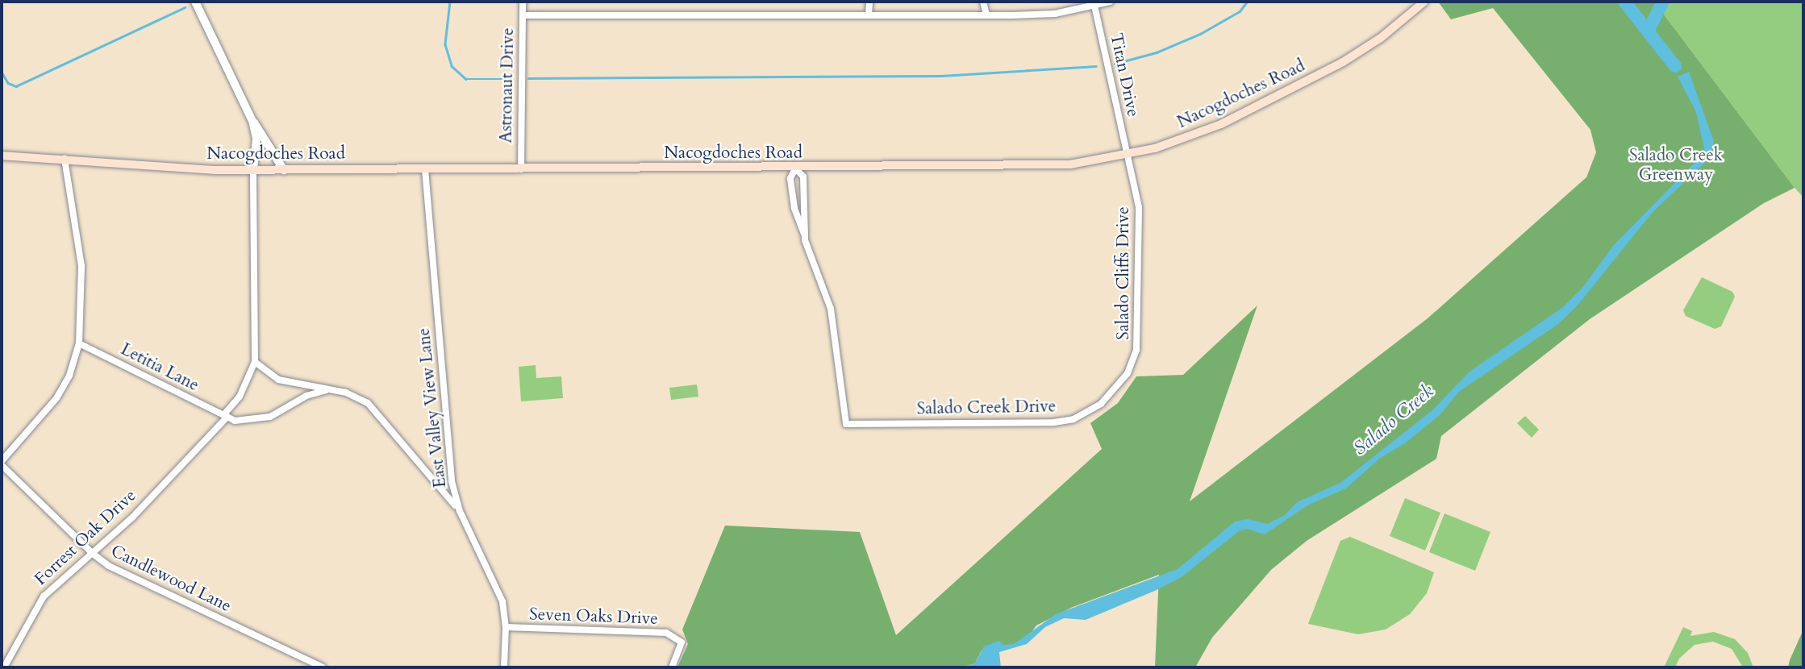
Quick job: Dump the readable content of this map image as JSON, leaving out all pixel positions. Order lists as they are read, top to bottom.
{
  "streets": {
    "main road": ["Nacogdoches Road"],
    "street": [
      "Titan Drive",
      "Astronaut Drive",
      "Salado Cliffs Drive",
      "Letitia Lane",
      "East Valley View Lane",
      "Salado Creek Drive",
      "Forrest Oak Drive",
      "Candlewood Lane",
      "Seven Oaks Drive"
    ]
  },
  "crossings": [
    ["Titan Drive", "Nacogdoches Road"],
    ["Titan Drive", "Salado Cliffs Drive"],
    ["Astronaut Drive", "Nacogdoches Road"],
    ["Nacogdoches Road", "Salado Cliffs Drive"],
    ["Nacogdoches Road", "East Valley View Lane"],
    ["Salado Cliffs Drive", "Salado Creek Drive"],
    ["Letitia Lane", "Forrest Oak Drive"],
    ["East Valley View Lane", "Seven Oaks Drive"],
    ["Forrest Oak Drive", "Candlewood Lane"]
  ],
  "water": ["Salado Creek"],
  "parks": ["Salado Creek Greenway"]
}
